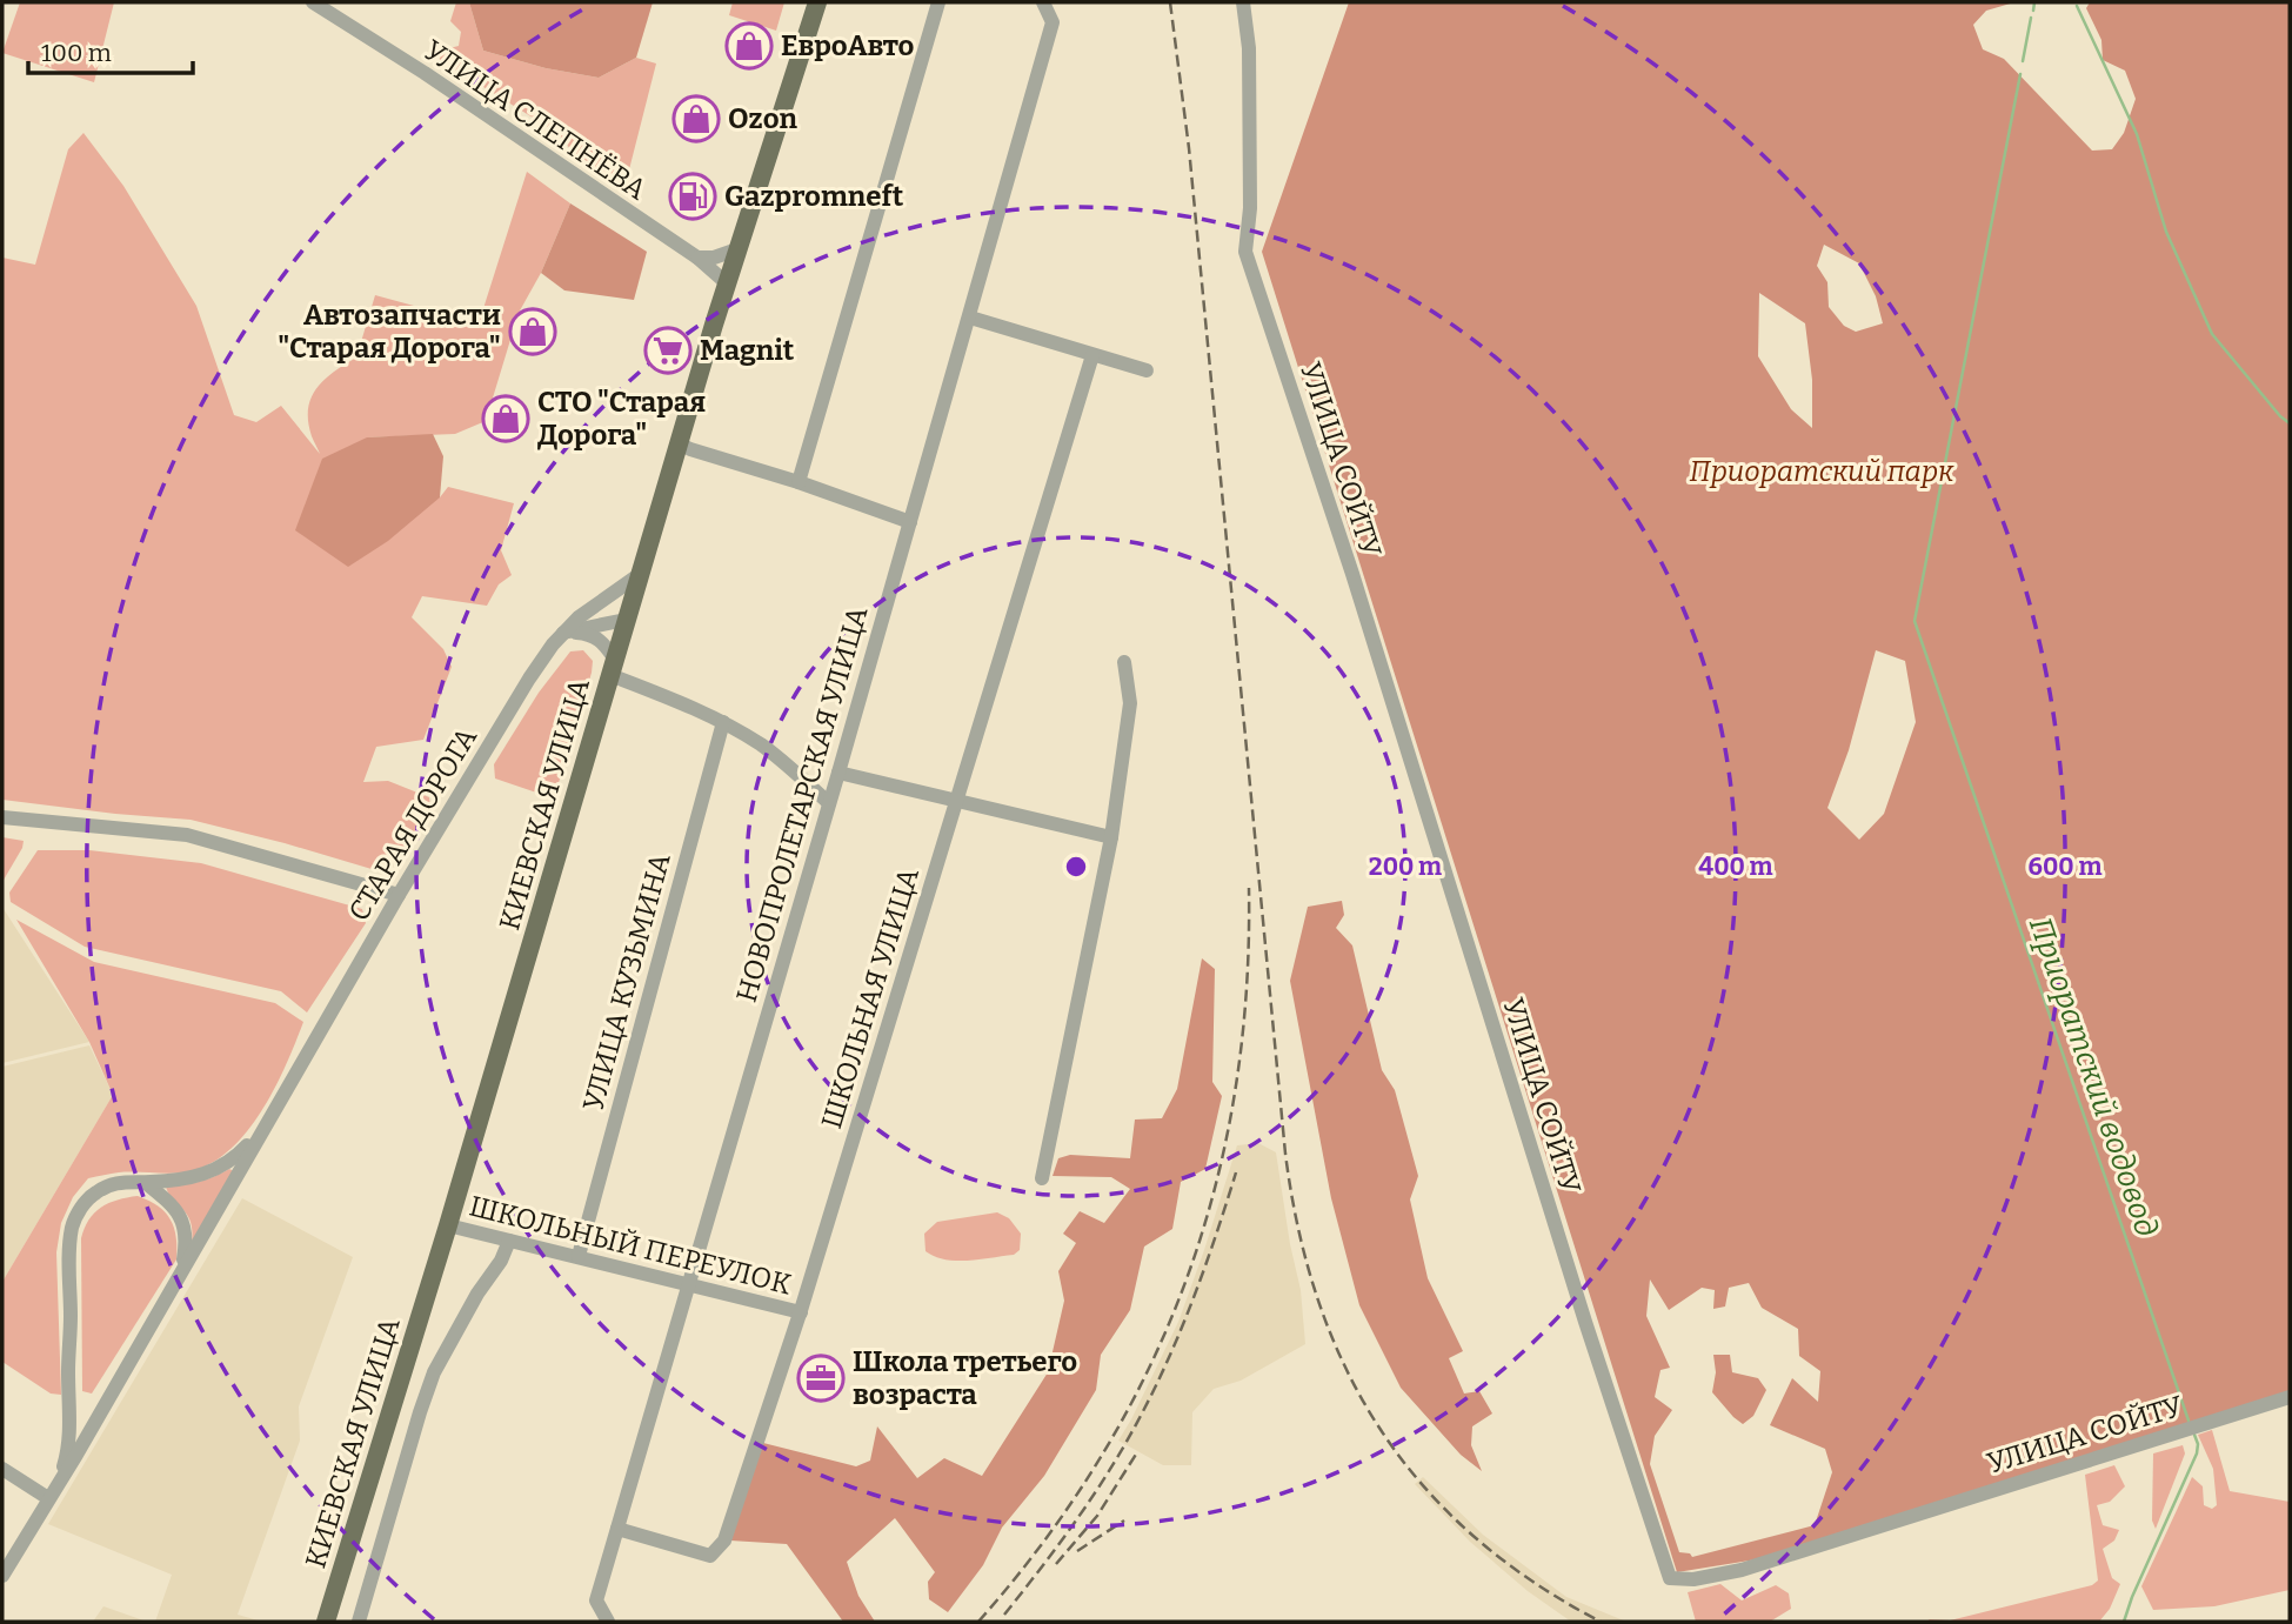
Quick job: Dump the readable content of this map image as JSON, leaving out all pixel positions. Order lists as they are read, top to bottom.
{
  "streets": {
    "main road": ["КИЕВСКАЯ УЛИЦА"],
    "street": [
      "УЛИЦА СЛЕПНЁВА",
      "УЛИЦА СОЙТУ",
      "НОВОПРОЛЕТАРСКАЯ УЛИЦА",
      "СТАРАЯ ДОРОГА",
      "УЛИЦА КУЗЬМИНА",
      "ШКОЛЬНАЯ УЛИЦА",
      "ШКОЛЬНЫЙ ПЕРЕУЛОК"
    ]
  },
  "crossings": [
    ["УЛИЦА СЛЕПНЁВА", "КИЕВСКАЯ УЛИЦА"],
    ["КИЕВСКАЯ УЛИЦА", "СТАРАЯ ДОРОГА"],
    ["КИЕВСКАЯ УЛИЦА", "ШКОЛЬНЫЙ ПЕРЕУЛОК"],
    ["НОВОПРОЛЕТАРСКАЯ УЛИЦА", "ШКОЛЬНАЯ УЛИЦА"],
    ["НОВОПРОЛЕТАРСКАЯ УЛИЦА", "ШКОЛЬНЫЙ ПЕРЕУЛОК"],
    ["УЛИЦА КУЗЬМИНА", "ШКОЛЬНЫЙ ПЕРЕУЛОК"],
    ["ШКОЛЬНАЯ УЛИЦА", "ШКОЛЬНЫЙ ПЕРЕУЛОК"]
  ],
  "water": ["Приоратский водовод"],
  "parks": ["Приоратский парк"],
  "places": {
    "shop": [
      "ЕвроАвто",
      "Ozon",
      "Автозапчасти \"Старая Дорога\"",
      "СТО \"Старая Дорога\""
    ],
    "fuel station": ["Gazpromneft"],
    "supermarket": ["Magnit"],
    "office": ["Школа третьего возраста"]
  },
  "scale_bar": "100 m",
  "rings": ["200 m", "400 m", "600 m"]
}
